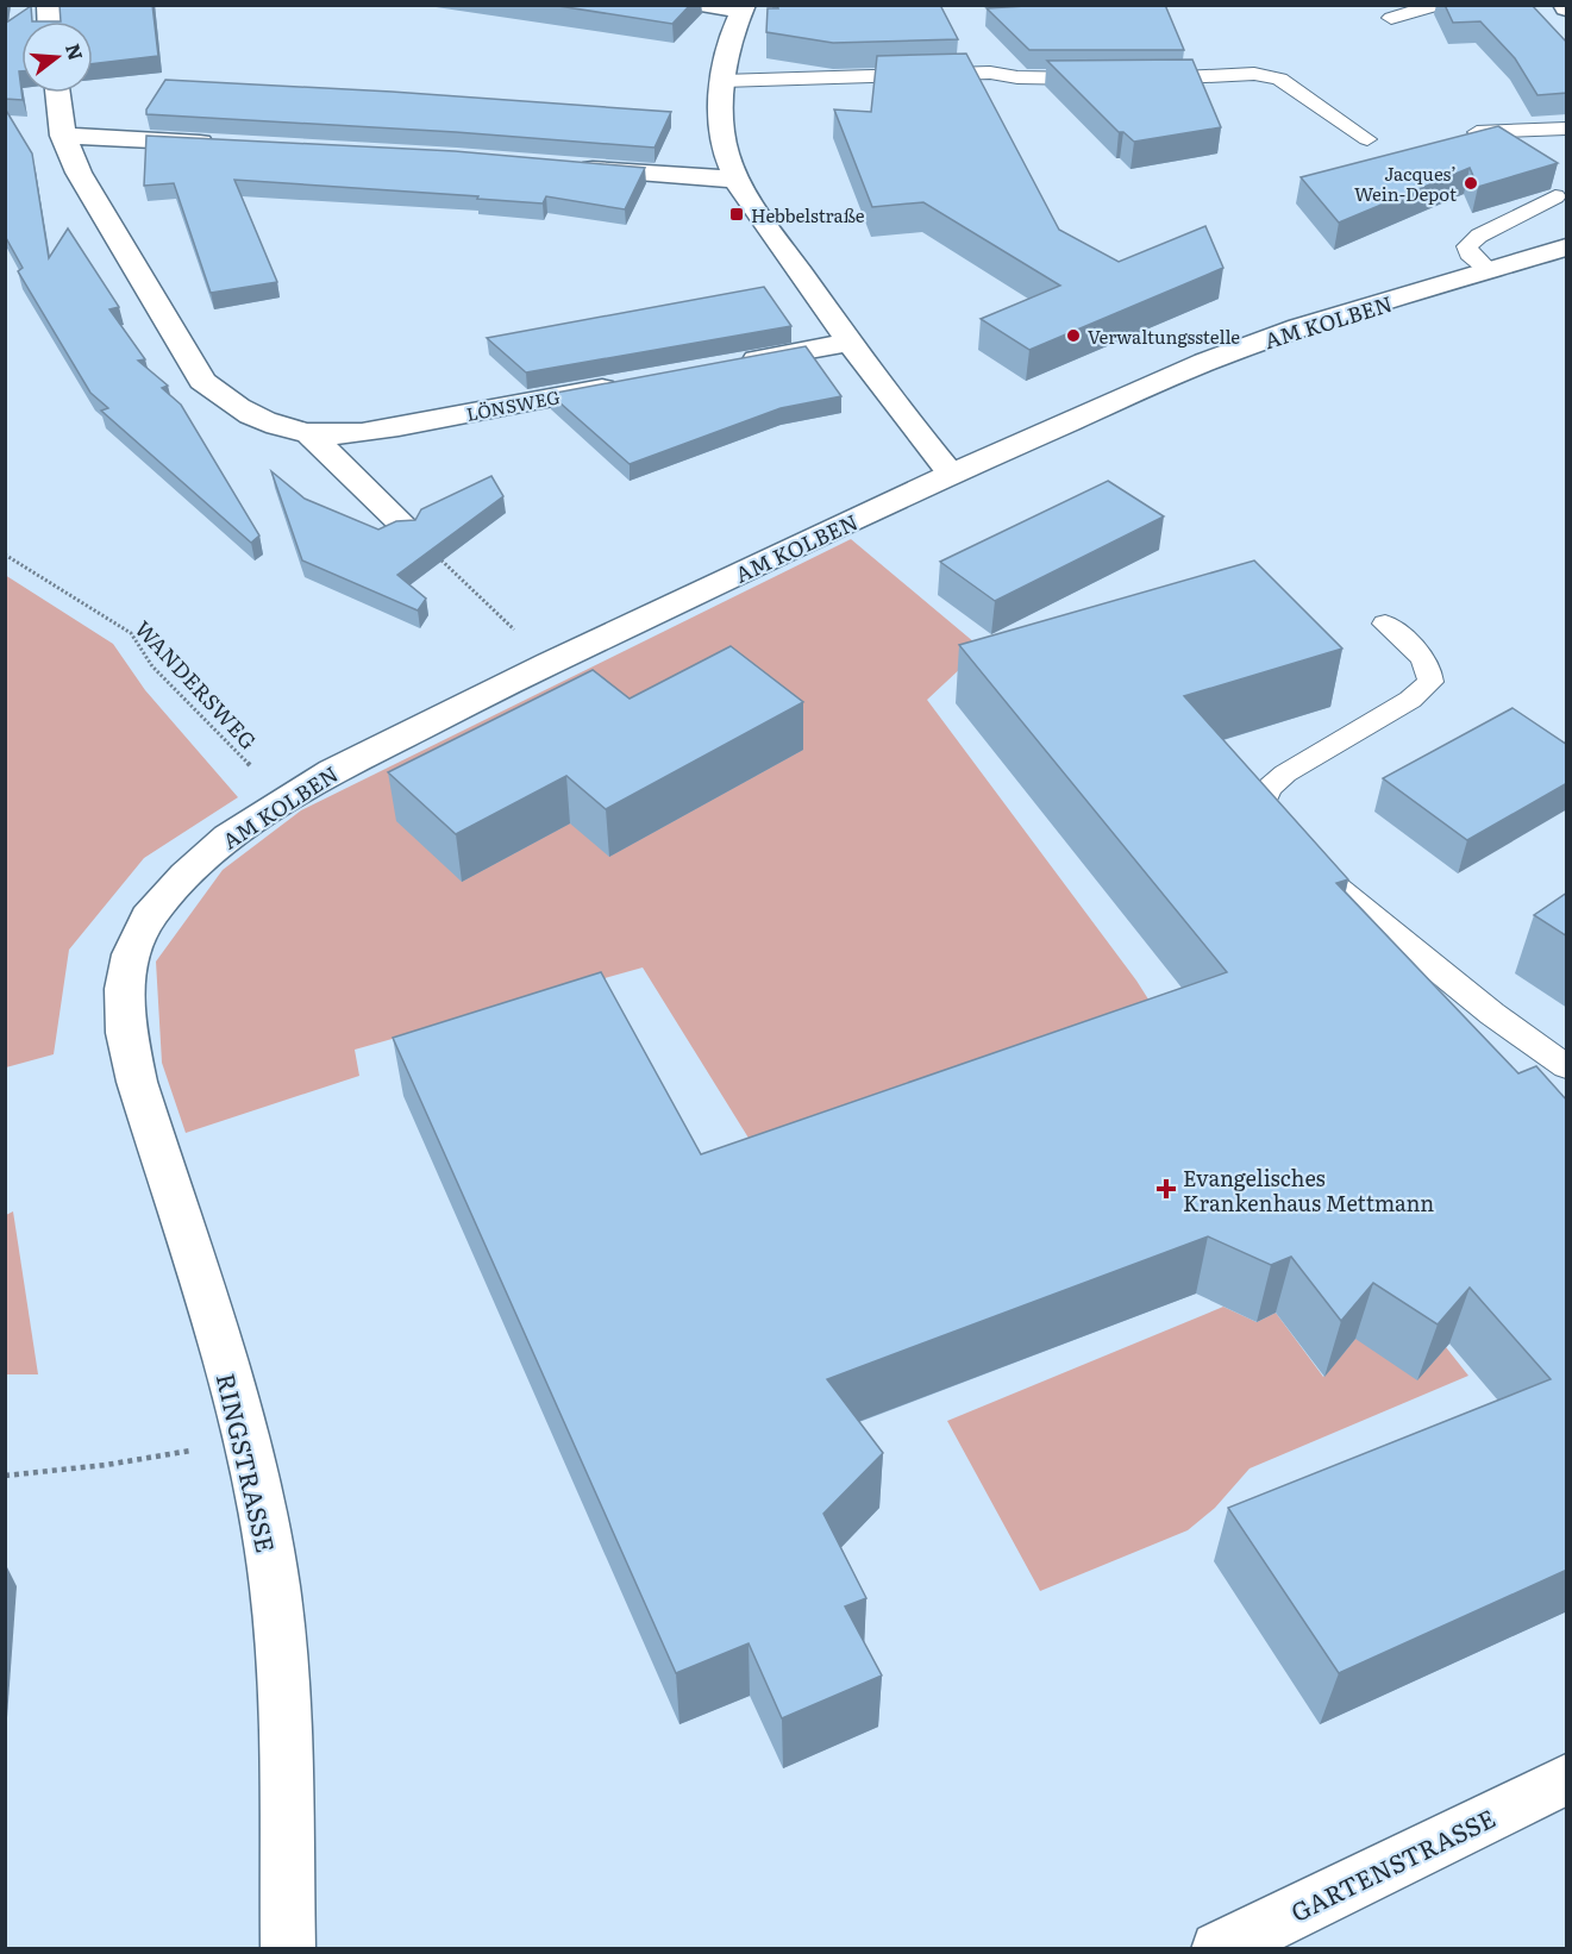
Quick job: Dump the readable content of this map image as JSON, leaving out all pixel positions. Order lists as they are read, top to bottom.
{
  "streets": {
    "street": [
      "AM KOLBEN",
      "LÖNSWEG",
      "RINGSTRASSE",
      "GARTENSTRASSE"
    ],
    "path": ["WANDERSWEG"]
  },
  "crossings": [
    ["AM KOLBEN", "WANDERSWEG"],
    ["AM KOLBEN", "RINGSTRASSE"]
  ],
  "places": {
    "other": ["Jacques’ Wein-Depot", "Verwaltungsstelle"],
    "transit": ["Hebbelstraße"],
    "health": ["Evangelisches Krankenhaus Mettmann"]
  },
  "north": "right"
}
